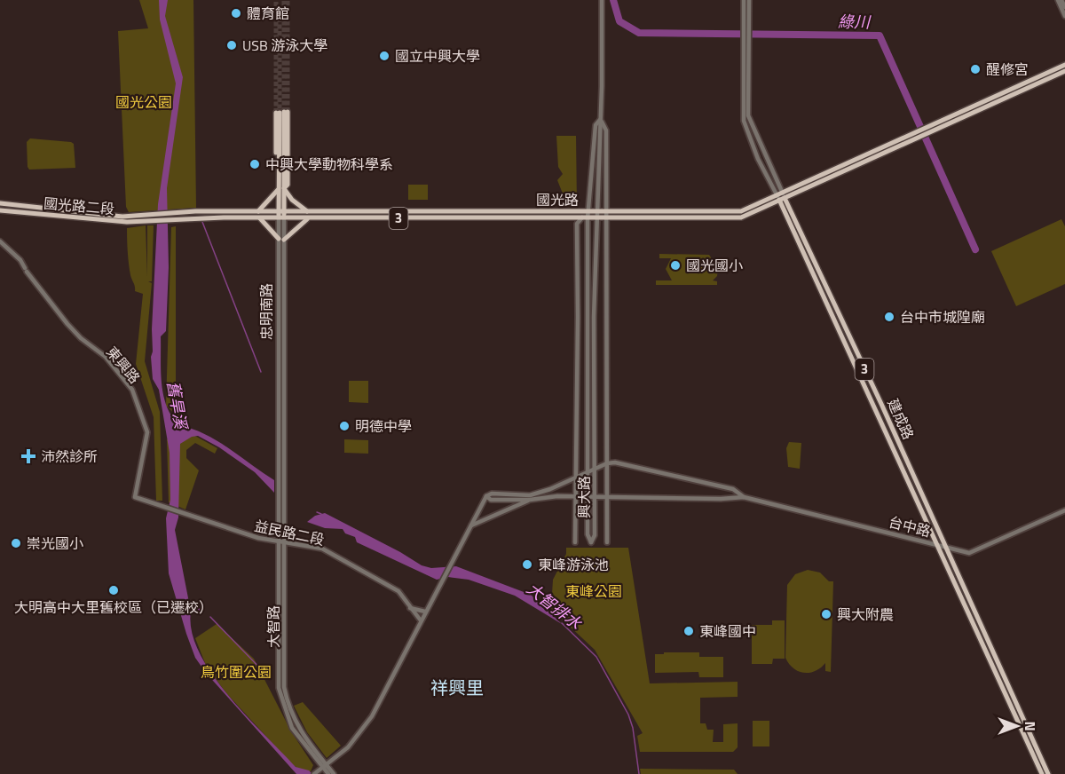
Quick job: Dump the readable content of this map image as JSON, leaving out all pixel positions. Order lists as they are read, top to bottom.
{
  "streets": {
    "main road": [
      "國光路",
      "國光路二段",
      "3",
      "忠明南路",
      "建成路"
    ],
    "street": [
      "東興路",
      "興大路",
      "台中路",
      "益民路二段",
      "大智路"
    ]
  },
  "crossings": [
    ["國光路", "國光路二段"],
    ["國光路", "忠明南路"],
    ["國光路", "建成路"],
    ["國光路", "興大路"],
    ["忠明南路", "大智路"],
    ["東興路", "益民路二段"],
    ["建成路", "台中路"],
    ["興大路", "台中路"],
    ["益民路二段", "大智路"]
  ],
  "districts": ["祥興里"],
  "water": ["綠川", "舊旱溪", "大智排水"],
  "parks": ["國光公園", "東峰公園", "鳥竹圍公園"],
  "places": {
    "other": [
      "體育館",
      "USB 游泳大學",
      "國立中興大學",
      "醒修宮",
      "中興大學動物科學系",
      "國光國小",
      "台中市城隍廟",
      "明德中學",
      "崇光國小",
      "東峰游泳池",
      "大明高中大里舊校區（已遷校）",
      "興大附農",
      "東峰國中"
    ],
    "health": ["沛然診所"]
  },
  "north": "right"
}
